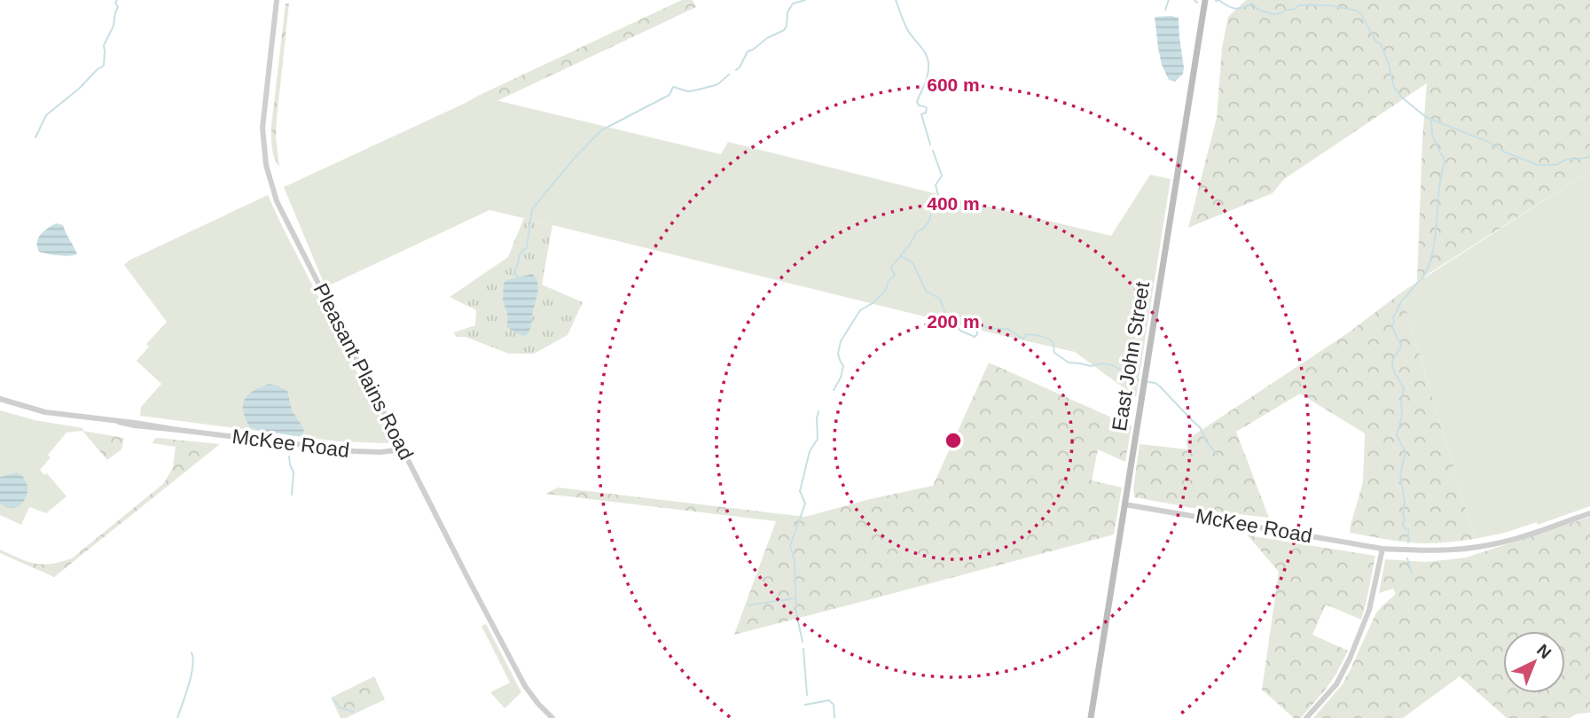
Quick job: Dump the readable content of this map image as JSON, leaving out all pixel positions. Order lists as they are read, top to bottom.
{
  "streets": {
    "main road": ["East John Street"],
    "street": ["Pleasant Plains Road", "McKee Road"]
  },
  "crossings": [
    ["East John Street", "McKee Road"],
    ["Pleasant Plains Road", "McKee Road"]
  ],
  "north": "top right",
  "rings": ["600 m", "400 m", "200 m"]
}
